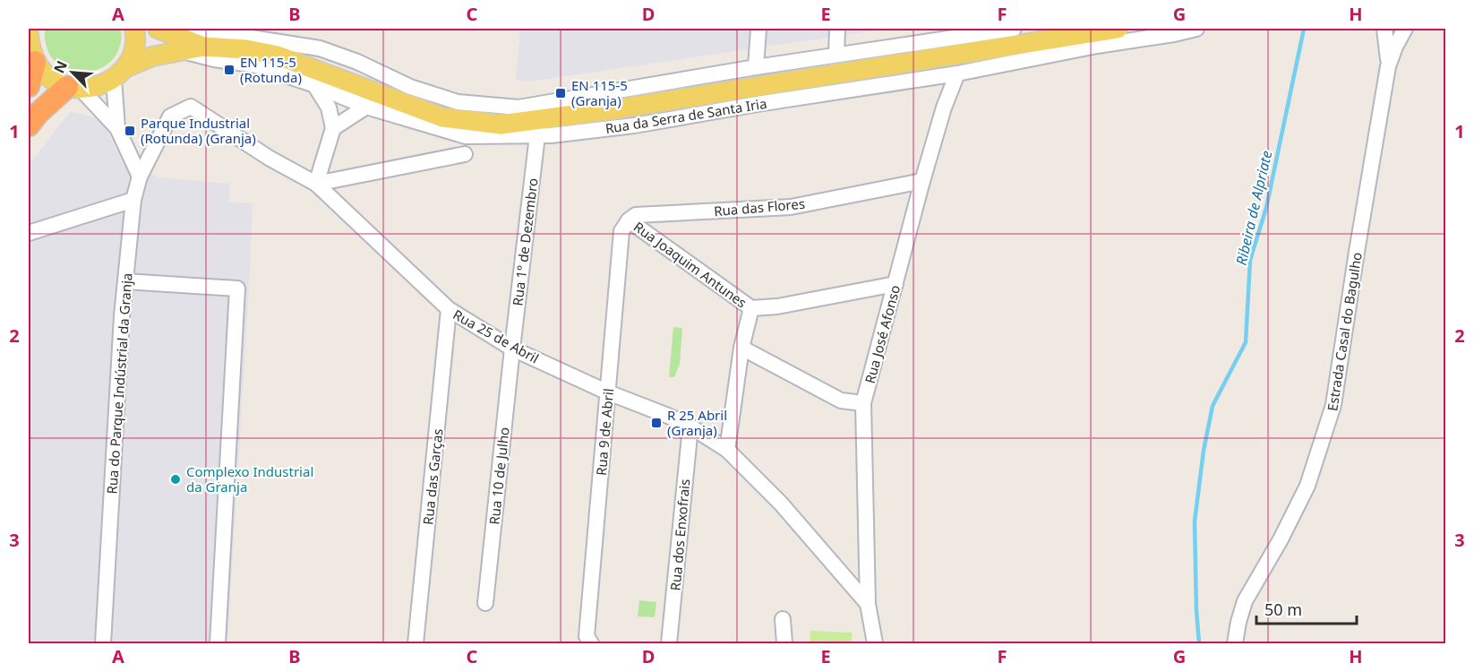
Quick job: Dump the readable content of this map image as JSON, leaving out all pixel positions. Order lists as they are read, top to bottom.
{
  "streets": {
    "street": [
      "Rua da Serra de Santa Iria",
      "Rua das Flores",
      "Rua 1º de Dezembro",
      "Rua Joaquim Antunes",
      "Estrada Casal do Bagulho",
      "Rua José Afonso",
      "Rua 25 de Abril",
      "Rua do Parque Indústrial da Granja",
      "Rua 9 de Abril",
      "Rua 10 de Julho",
      "Rua das Garças",
      "Rua dos Enxofrais"
    ]
  },
  "crossings": [
    ["Rua da Serra de Santa Iria", "Rua 1º de Dezembro"],
    ["Rua da Serra de Santa Iria", "Rua José Afonso"],
    ["Rua das Flores", "Rua Joaquim Antunes"],
    ["Rua das Flores", "Rua José Afonso"],
    ["Rua das Flores", "Rua 9 de Abril"],
    ["Rua 1º de Dezembro", "Rua 25 de Abril"],
    ["Rua 1º de Dezembro", "Rua 10 de Julho"],
    ["Rua Joaquim Antunes", "Rua José Afonso"],
    ["Rua Joaquim Antunes", "Rua 25 de Abril"],
    ["Rua Joaquim Antunes", "Rua 9 de Abril"],
    ["Rua José Afonso", "Rua 25 de Abril"],
    ["Rua 25 de Abril", "Rua do Parque Indústrial da Granja"],
    ["Rua 25 de Abril", "Rua 9 de Abril"],
    ["Rua 25 de Abril", "Rua 10 de Julho"],
    ["Rua 25 de Abril", "Rua das Garças"],
    ["Rua 25 de Abril", "Rua dos Enxofrais"]
  ],
  "water": ["Ribeira de Alpriate"],
  "places": {
    "transit": [
      "EN 115-5 (Rotunda)",
      "EN 115-5 (Granja)",
      "Parque Industrial (Rotunda) (Granja)",
      "R 25 Abril (Granja)"
    ],
    "other": ["Complexo Industrial da Granja"]
  },
  "scale_bar": "50 m",
  "north": "top left",
  "grid": {
    "columns": [
      "A",
      "B",
      "C",
      "D",
      "E",
      "F",
      "G",
      "H"
    ],
    "rows": ["1", "2", "3"]
  }
}
